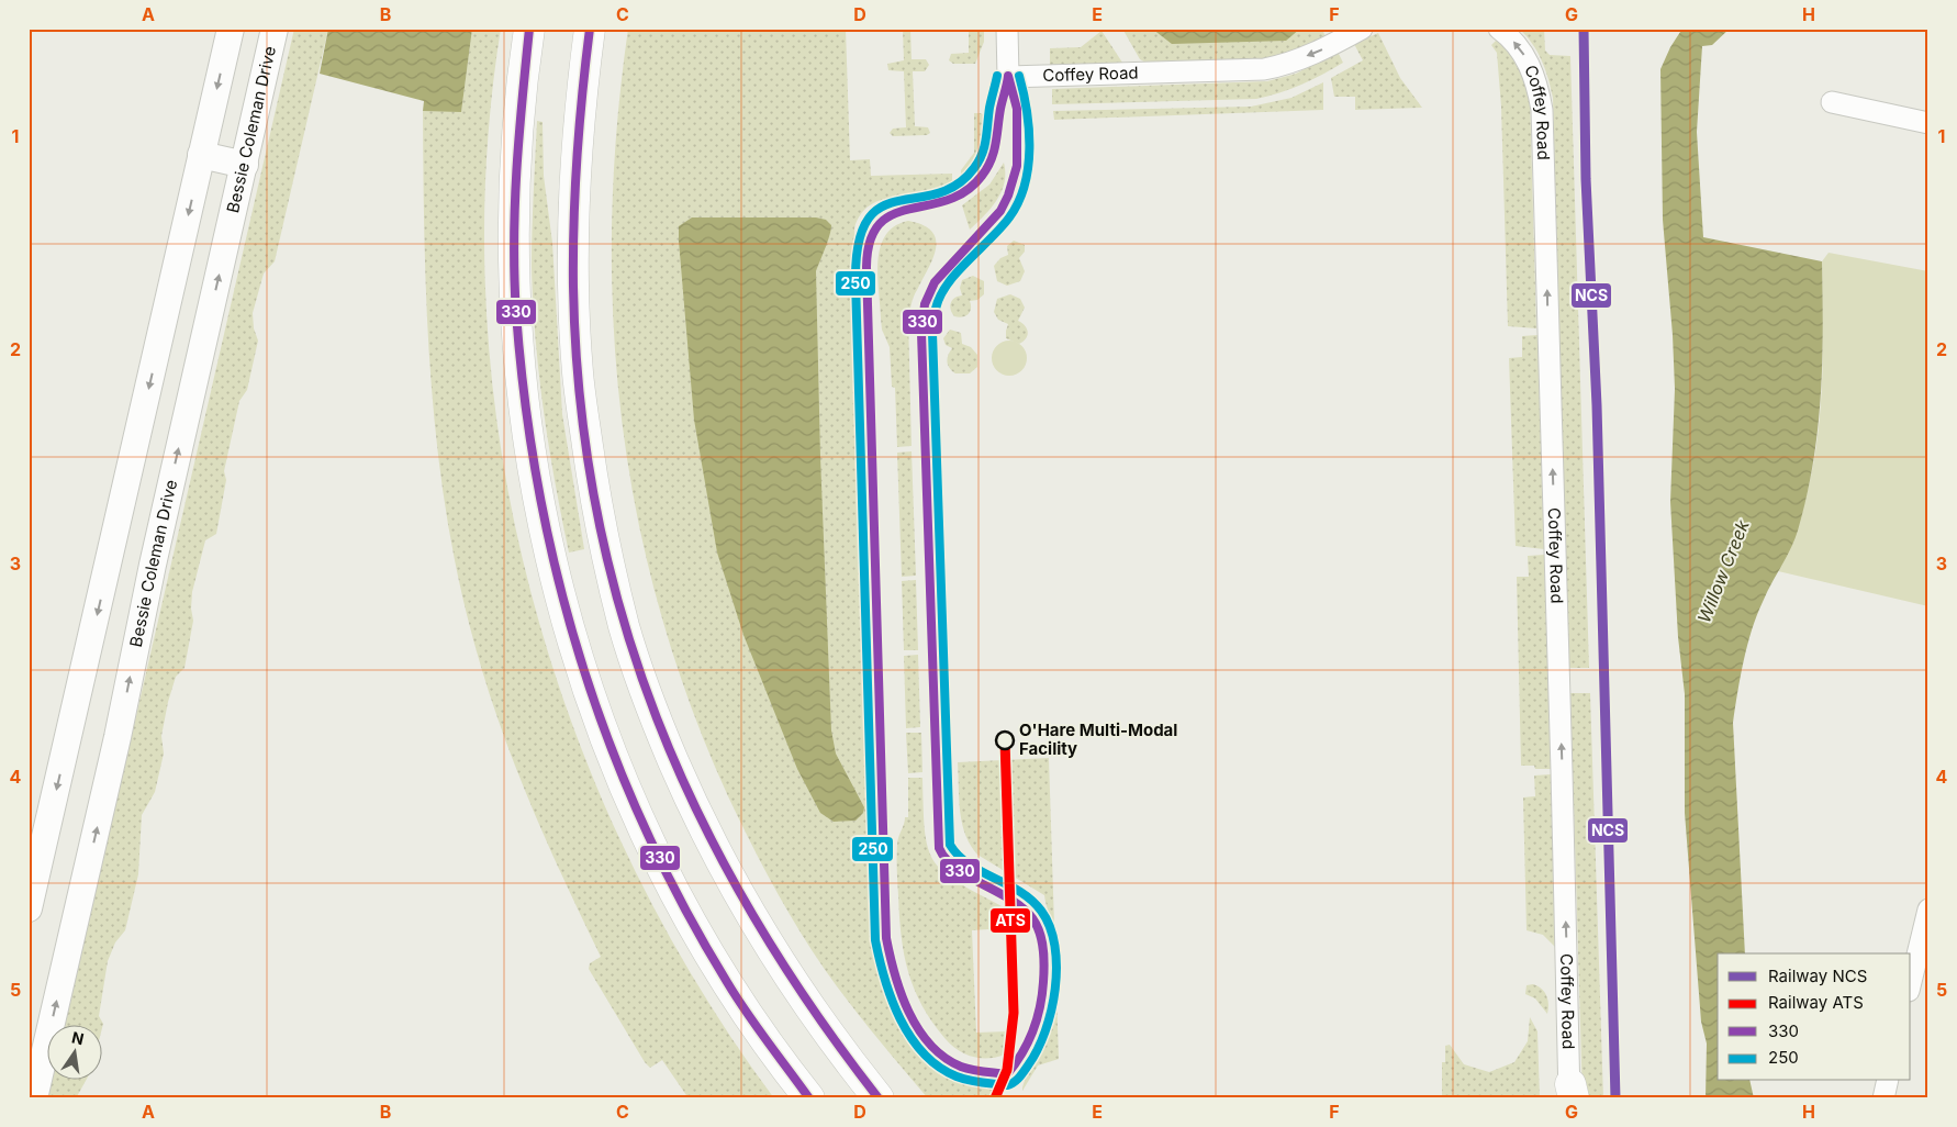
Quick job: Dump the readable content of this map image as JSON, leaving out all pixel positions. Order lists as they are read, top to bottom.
{
  "streets": {
    "street": ["Coffey Road", "Bessie Coleman Drive"]
  },
  "water": ["Willow Creek"],
  "places": ["O'Hare Multi-Modal Facility"],
  "lines": [
    "rail line NCS",
    "transit line 330",
    "transit line 250",
    "rail line ATS"
  ],
  "legend": [
    "Railway NCS",
    "Railway ATS",
    "330",
    "250"
  ],
  "north": "top",
  "grid": {
    "columns": [
      "A",
      "B",
      "C",
      "D",
      "E",
      "F",
      "G",
      "H"
    ],
    "rows": [
      "1",
      "2",
      "3",
      "4",
      "5"
    ]
  }
}
